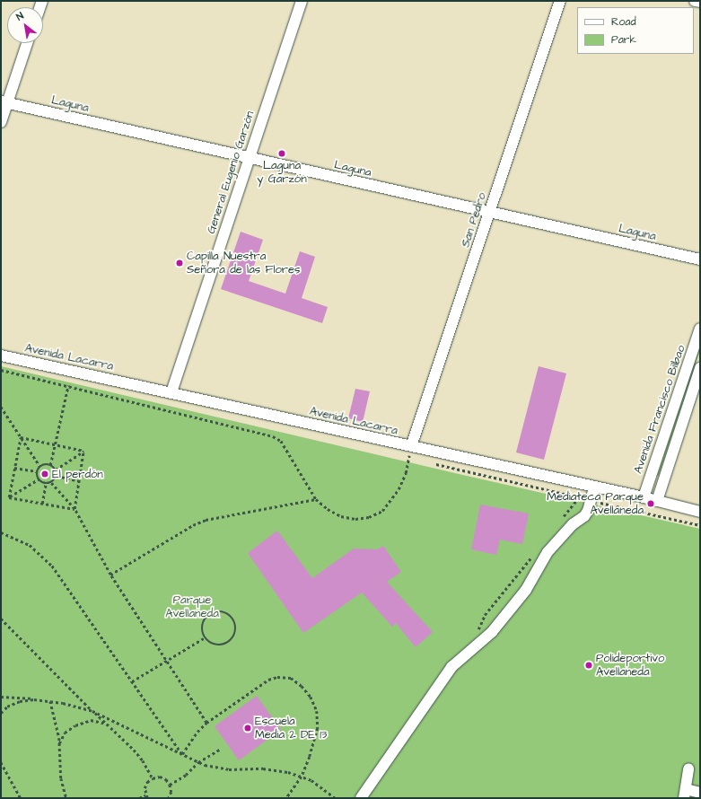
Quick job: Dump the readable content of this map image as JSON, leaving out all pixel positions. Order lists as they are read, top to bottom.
{
  "streets": {
    "street": [
      "Laguna",
      "General Eugenio Garzón",
      "San Pedro",
      "Avenida Lacarra",
      "Avenida Francisco Bilbao"
    ]
  },
  "crossings": [
    ["Laguna", "General Eugenio Garzón"],
    ["Laguna", "San Pedro"],
    ["General Eugenio Garzón", "Avenida Lacarra"],
    ["San Pedro", "Avenida Lacarra"],
    ["Avenida Lacarra", "Avenida Francisco Bilbao"]
  ],
  "parks": ["Parque Avellaneda"],
  "places": [
    "Laguna y Garzón",
    "Capilla Nuestra Señora de las Flores",
    "El perdón",
    "Mediateca Parque Avellaneda",
    "Polideportivo Avellaneda",
    "Escuela Media 2 DE 13"
  ],
  "legend": ["Road", "Park"],
  "north": "top left"
}
